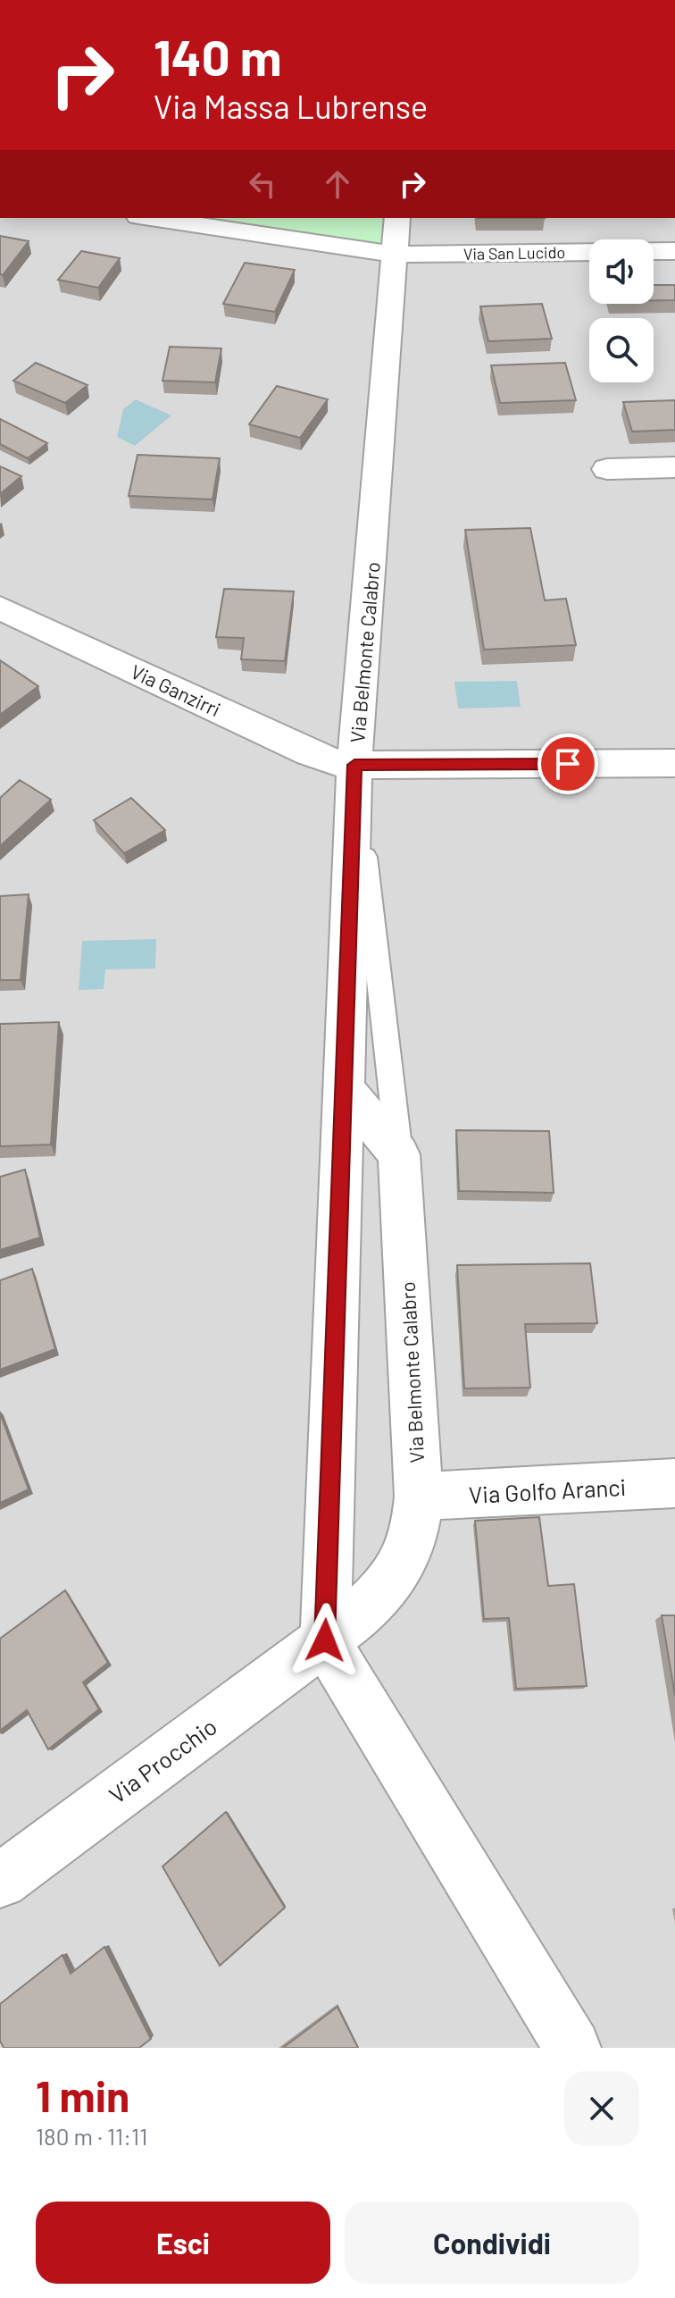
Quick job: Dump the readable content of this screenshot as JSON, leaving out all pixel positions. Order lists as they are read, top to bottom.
{
  "streets": {
    "street": [
      "Via San Lucido",
      "Via Belmonte Calabro",
      "Via Ganzirri",
      "Via Golfo Aranci",
      "Via Procchio"
    ]
  },
  "crossings": [
    ["Via San Lucido", "Via Belmonte Calabro"],
    ["Via Belmonte Calabro", "Via Ganzirri"],
    ["Via Belmonte Calabro", "Via Golfo Aranci"],
    ["Via Belmonte Calabro", "Via Procchio"]
  ],
  "page": {
    "turn": ["140 m", "Via Massa Lubrense"],
    "heading": ["1 min", "180 m · 11:11"],
    "buttons": ["Esci", "Condividi"]
  }
}
